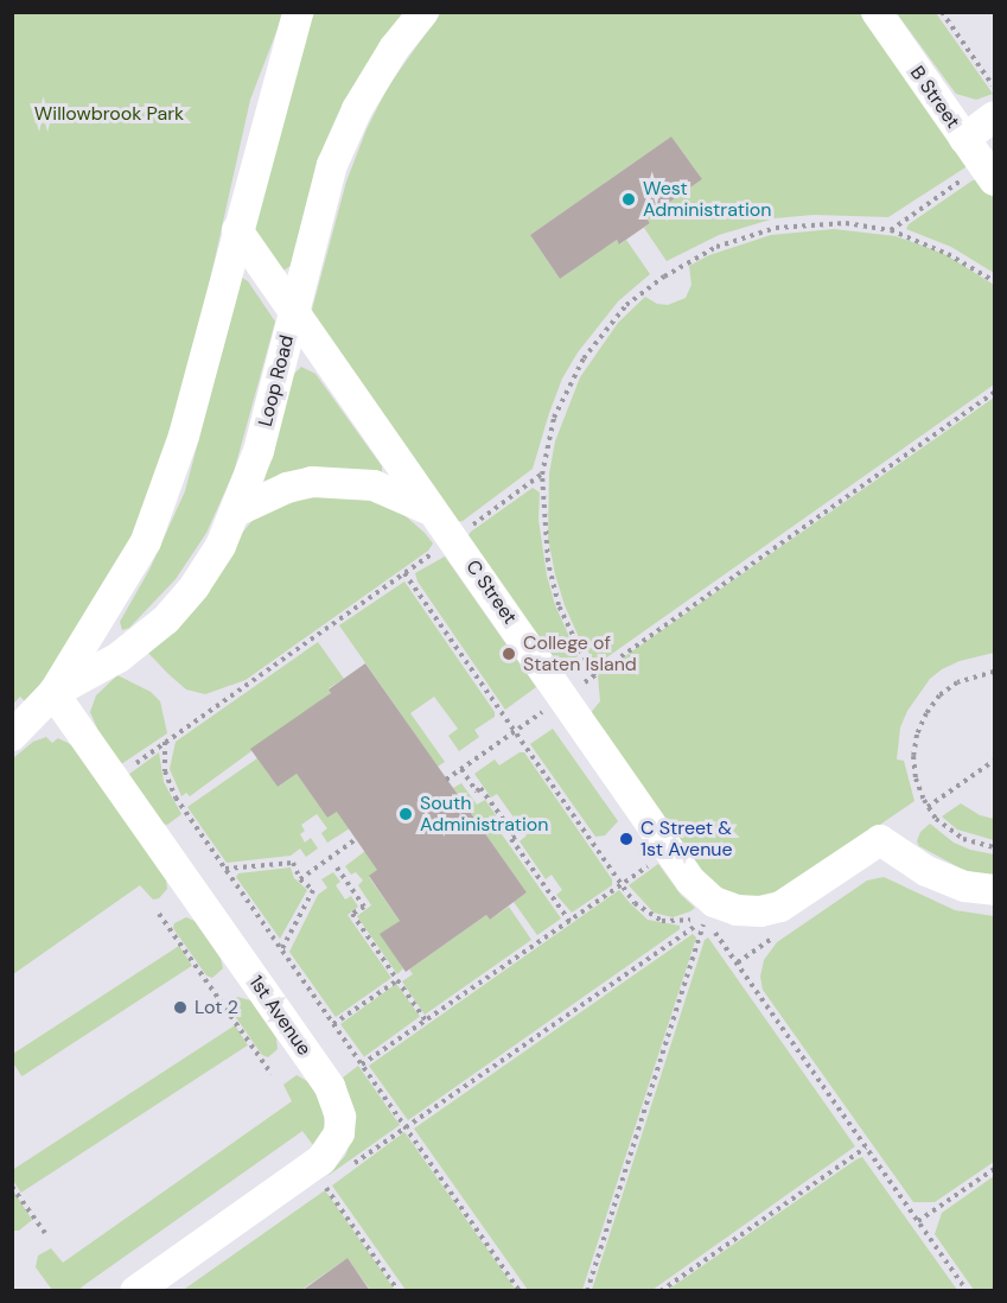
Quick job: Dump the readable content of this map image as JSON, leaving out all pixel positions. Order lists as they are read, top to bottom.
{
  "streets": {
    "street": [
      "B Street",
      "Loop Road",
      "C Street",
      "1st Avenue"
    ]
  },
  "crossings": [
    ["Loop Road", "C Street"],
    ["Loop Road", "1st Avenue"]
  ],
  "parks": ["Willowbrook Park"],
  "places": [
    "West Administration",
    "College of Staten Island",
    "South Administration",
    "C Street & 1st Avenue",
    "Lot 2"
  ]
}
